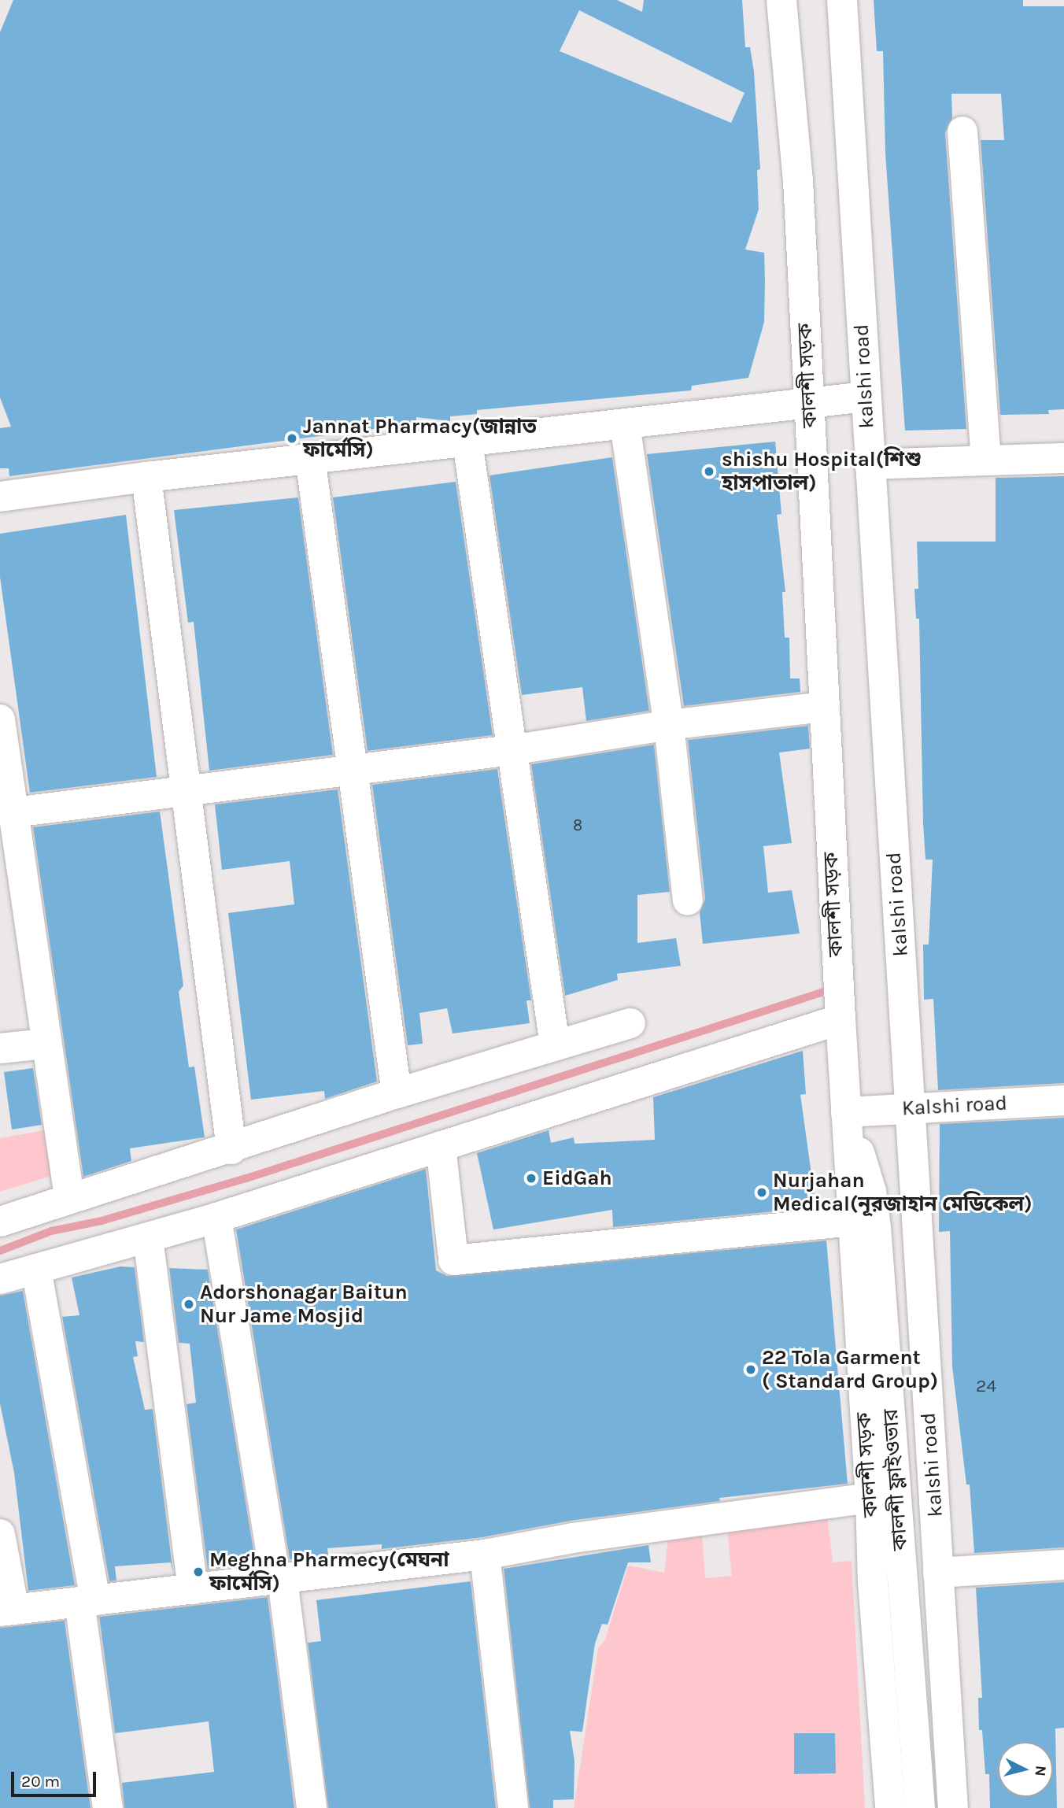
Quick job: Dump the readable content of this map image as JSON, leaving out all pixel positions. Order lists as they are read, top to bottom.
{
  "streets": {
    "street": [
      "কালশী সড়ক",
      "kalshi road",
      "Kalshi road",
      "কালশী ফ্লাইওভার"
    ]
  },
  "crossings": [
    ["কালশী সড়ক", "Kalshi road"],
    ["কালশী সড়ক", "কালশী ফ্লাইওভার"],
    ["kalshi road", "Kalshi road"],
    ["Kalshi road", "কালশী ফ্লাইওভার"]
  ],
  "places": [
    "Jannat Pharmacy(জান্নাত ফার্মেসি)",
    "shishu Hospital(শিশু হাসপাতাল)",
    "EidGah",
    "Nurjahan Medical(নূরজাহান মেডিকেল)",
    "Adorshonagar Baitun Nur Jame Mosjid",
    "22 Tola Garment ( Standard Group)",
    "Meghna Pharmecy(মেঘনা ফার্মেসি)"
  ],
  "house_numbers": ["৪", "24"],
  "scale_bar": "20 m",
  "north": "right"
}
